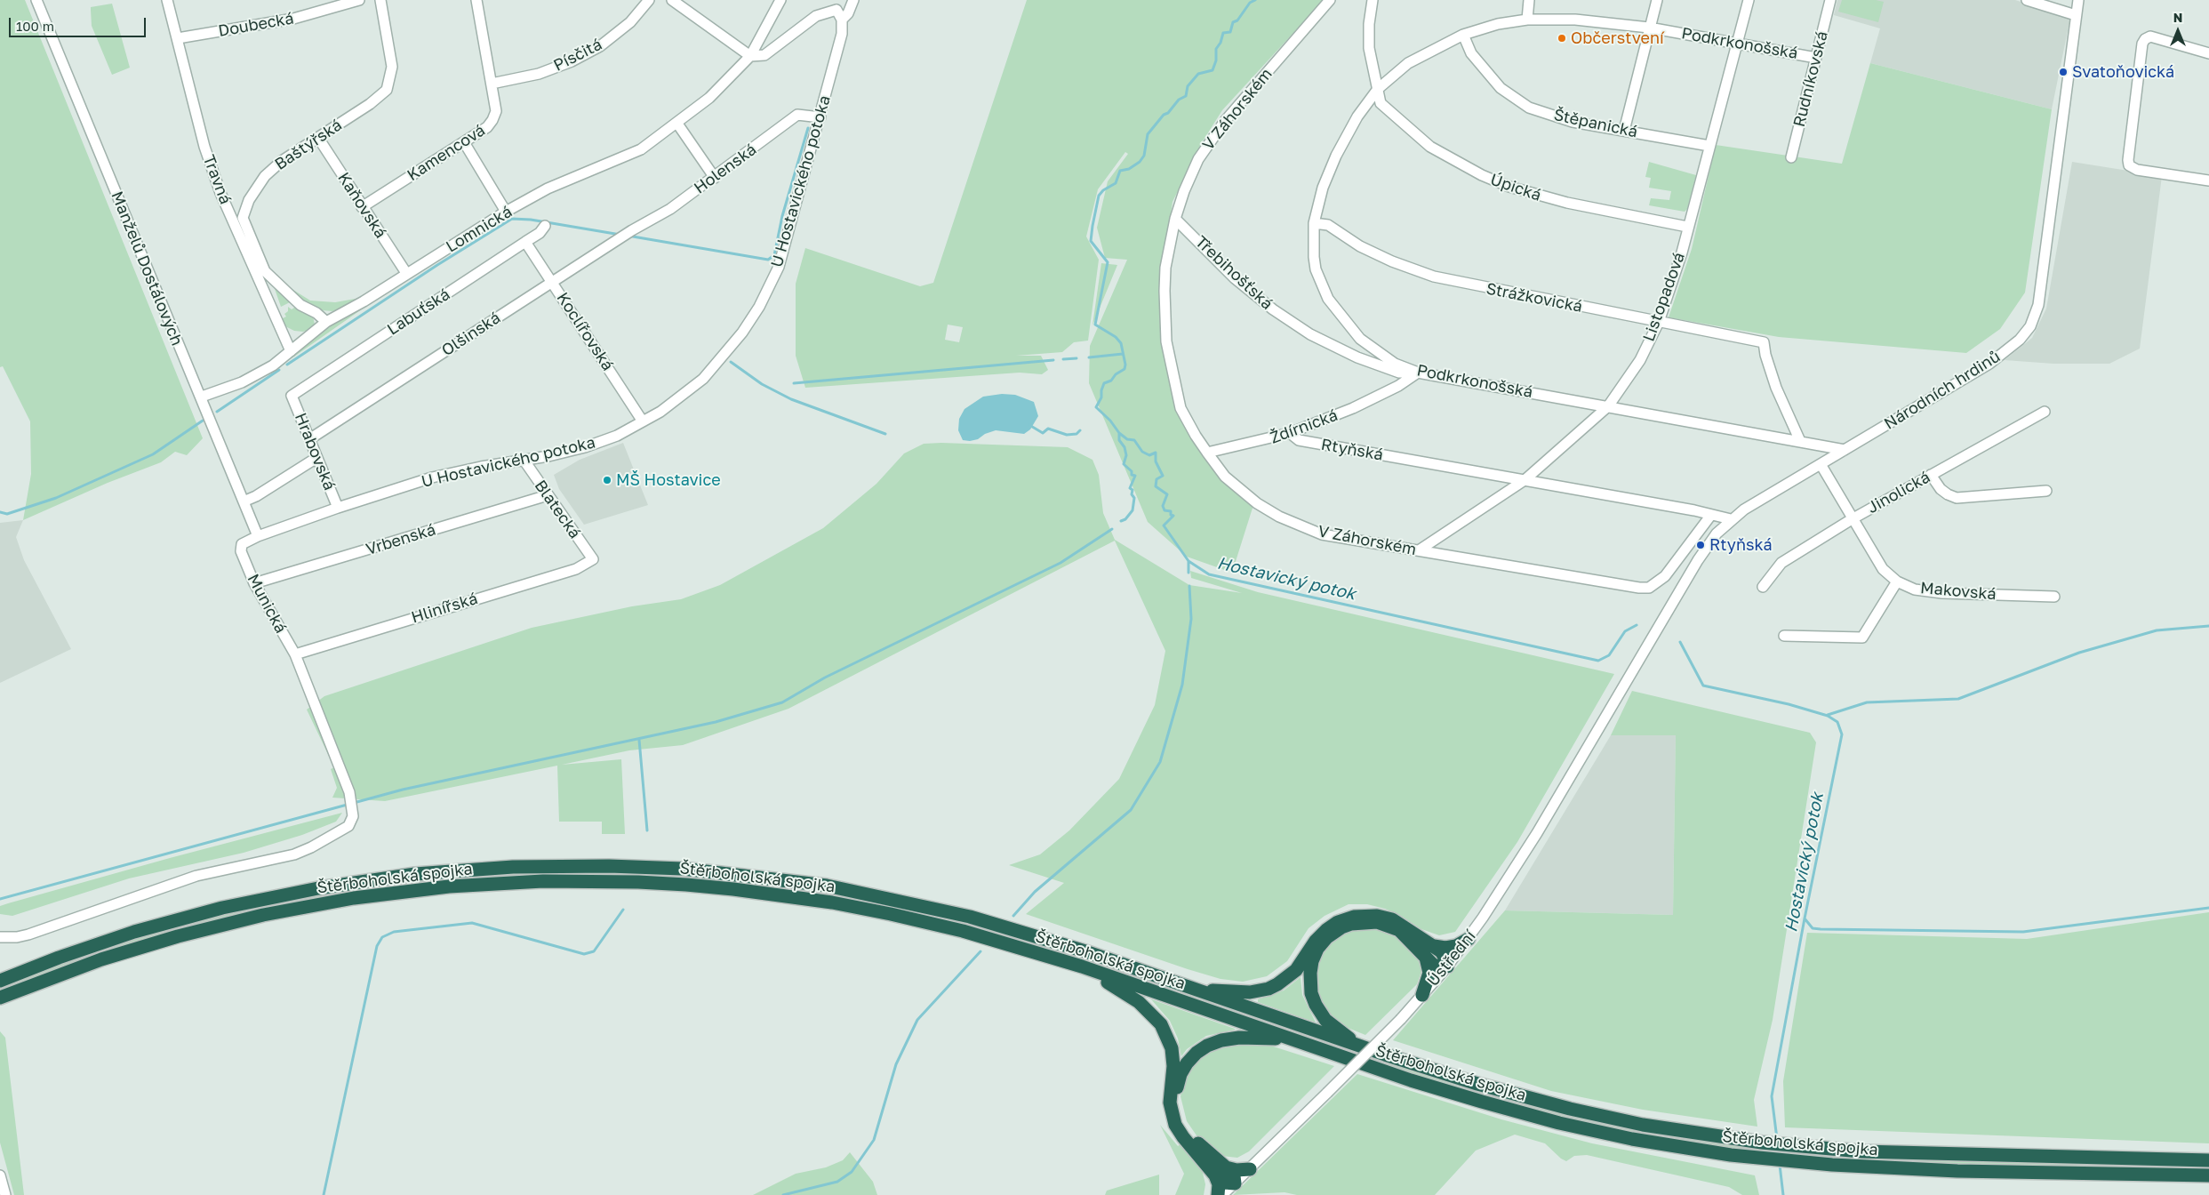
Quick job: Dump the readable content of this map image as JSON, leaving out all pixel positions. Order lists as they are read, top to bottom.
{
  "streets": {
    "highway": ["Štěrboholská spojka"],
    "street": [
      "Doubecká",
      "Podkrkonošská",
      "Písčitá",
      "Rudníkovská",
      "V Záhorském",
      "Štěpanická",
      "Baštýřská",
      "Kamencová",
      "Holenská",
      "Travná",
      "U Hostavického potoka",
      "Úpická",
      "Kaňovská",
      "Lomnická",
      "Manželů Dostálových",
      "Třebihošťská",
      "Listopadová",
      "Strážkovická",
      "Labuťská",
      "Koclířovská",
      "Olšinská",
      "Národních hrdinů",
      "Ždírnická",
      "Rtyňská",
      "Hrabovská",
      "Jinolická",
      "Blatecká",
      "Vrbenská",
      "Makovská",
      "Munická",
      "Hlinířská",
      "Ústřední"
    ]
  },
  "crossings": [
    ["Doubecká", "Travná"],
    ["Podkrkonošská", "Rudníkovská"],
    ["Podkrkonošská", "Štěpanická"],
    ["Podkrkonošská", "Úpická"],
    ["Podkrkonošská", "Třebihošťská"],
    ["Podkrkonošská", "Listopadová"],
    ["Podkrkonošská", "Strážkovická"],
    ["Podkrkonošská", "Národních hrdinů"],
    ["Podkrkonošská", "Ždírnická"],
    ["Písčitá", "Kamencová"],
    ["V Záhorském", "Třebihošťská"],
    ["V Záhorském", "Listopadová"],
    ["V Záhorském", "Ždírnická"],
    ["V Záhorském", "Rtyňská"],
    ["Štěpanická", "Listopadová"],
    ["Baštýřská", "Kaňovská"],
    ["Baštýřská", "Lomnická"],
    ["Kamencová", "Kaňovská"],
    ["Holenská", "U Hostavického potoka"],
    ["Holenská", "Olšinská"],
    ["Travná", "Lomnická"],
    ["U Hostavického potoka", "Manželů Dostálových"],
    ["U Hostavického potoka", "Koclířovská"],
    ["U Hostavického potoka", "Hrabovská"],
    ["U Hostavického potoka", "Blatecká"],
    ["U Hostavického potoka", "Munická"],
    ["Úpická", "Listopadová"],
    ["Kaňovská", "Lomnická"],
    ["Lomnická", "Manželů Dostálových"],
    ["Třebihošťská", "Ždírnická"],
    ["Listopadová", "Strážkovická"],
    ["Listopadová", "Rtyňská"],
    ["Labuťská", "Koclířovská"],
    ["Labuťská", "Hrabovská"],
    ["Koclířovská", "Olšinská"],
    ["Olšinská", "Hrabovská"],
    ["Národních hrdinů", "Rtyňská"],
    ["Národních hrdinů", "Makovská"],
    ["Národních hrdinů", "Ústřední"],
    ["Ždírnická", "Rtyňská"],
    ["Jinolická", "Makovská"],
    ["Blatecká", "Vrbenská"],
    ["Blatecká", "Hlinířská"],
    ["Vrbenská", "Munická"],
    ["Munická", "Hlinířská"]
  ],
  "water": ["Hostavický potok"],
  "places": [
    "Občerstvení",
    "Svatoňovická",
    "MŠ Hostavice",
    "Rtyňská"
  ],
  "scale_bar": "100 m",
  "north": "top"
}
